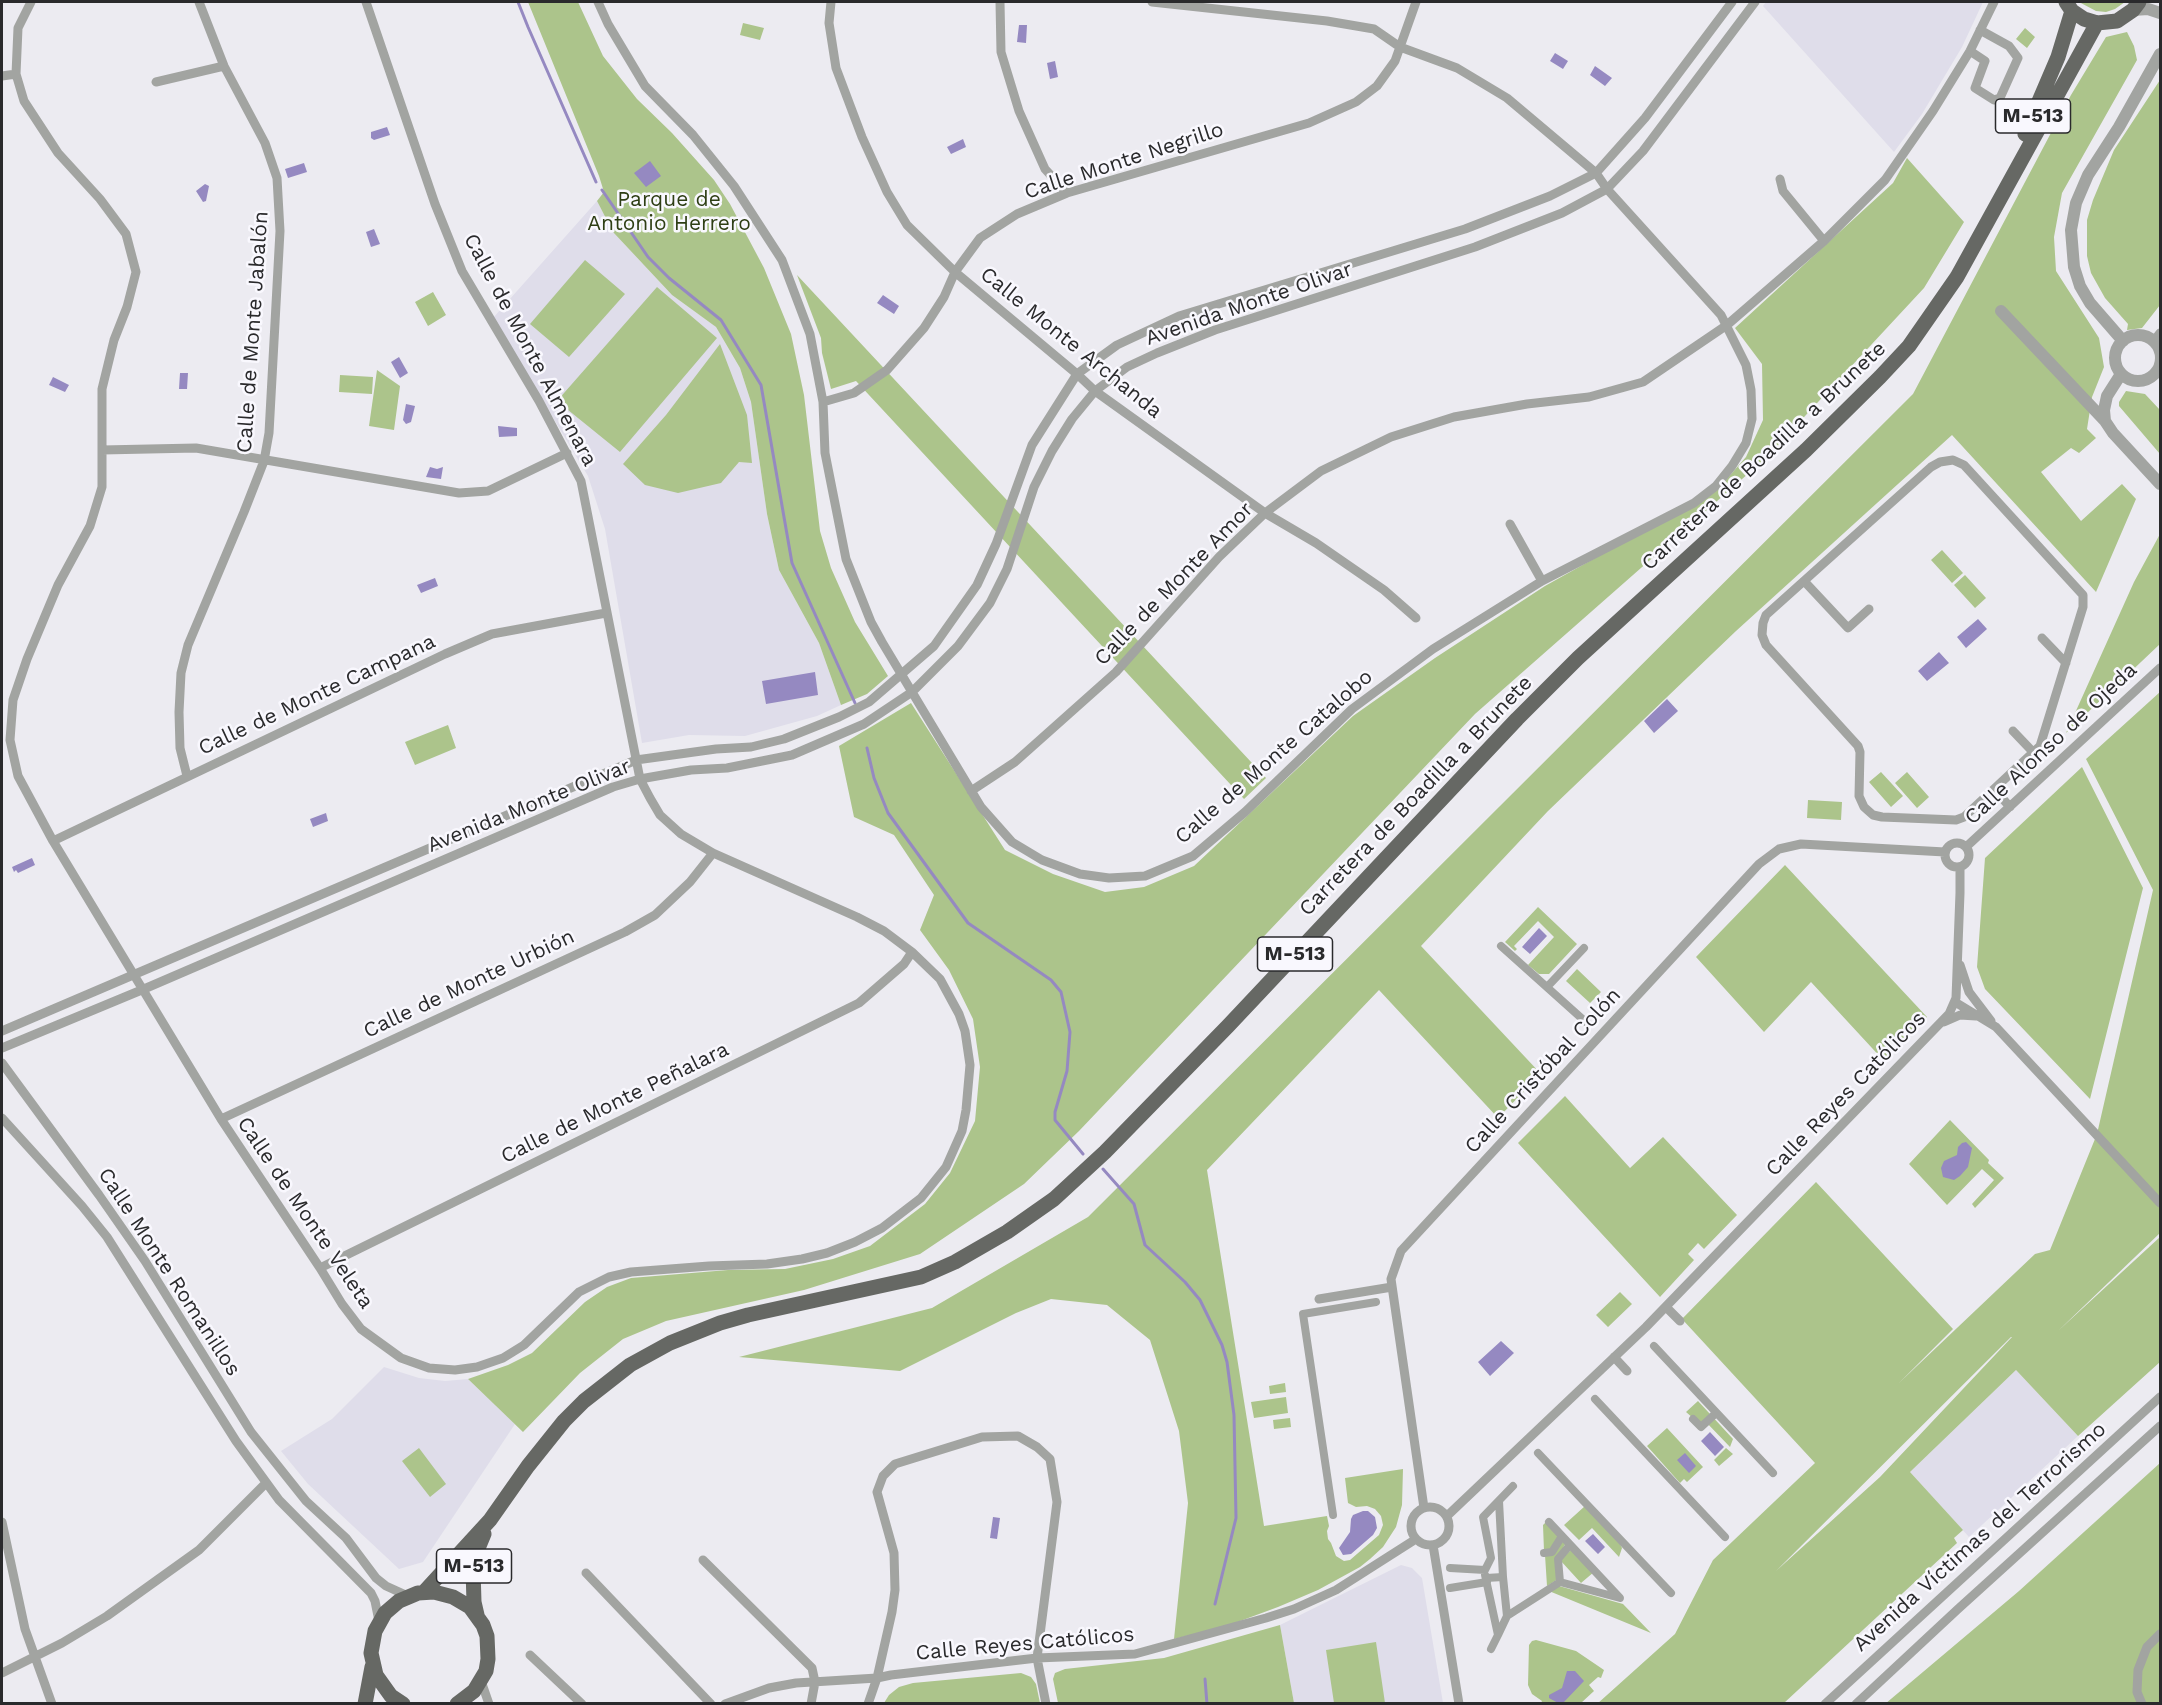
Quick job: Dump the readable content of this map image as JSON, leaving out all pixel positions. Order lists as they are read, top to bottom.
{
  "streets": {
    "main road": ["M-513", "Carretera de Boadilla a Brunete"],
    "street": [
      "Calle Monte Negrillo",
      "Avenida Monte Olivar",
      "Calle de Monte Jabalón",
      "Calle Monte Archanda",
      "Calle de Monte Almenara",
      "Calle de Monte Amor",
      "Calle de Monte Campana",
      "Calle Alonso de Ojeda",
      "Calle de Monte Catalobo",
      "Calle de Monte Urbión",
      "Calle Cristóbal Colón",
      "Calle Reyes Católicos",
      "Calle de Monte Peñalara",
      "Calle de Monte Veleta",
      "Calle Monte Romanillos",
      "Avenida Víctimas del Terrorismo"
    ]
  },
  "crossings": [
    ["M-513", "Carretera de Boadilla a Brunete"],
    ["Calle Monte Negrillo", "Calle Monte Archanda"],
    ["Calle Monte Negrillo", "Calle de Monte Catalobo"],
    ["Avenida Monte Olivar", "Calle Monte Archanda"],
    ["Avenida Monte Olivar", "Calle de Monte Almenara"],
    ["Avenida Monte Olivar", "Calle de Monte Catalobo"],
    ["Avenida Monte Olivar", "Calle de Monte Veleta"],
    ["Calle de Monte Jabalón", "Calle de Monte Campana"],
    ["Calle Monte Archanda", "Calle de Monte Amor"],
    ["Calle de Monte Almenara", "Calle de Monte Campana"],
    ["Calle de Monte Almenara", "Calle de Monte Veleta"],
    ["Calle de Monte Amor", "Calle de Monte Catalobo"],
    ["Calle de Monte Campana", "Calle de Monte Veleta"],
    ["Calle Alonso de Ojeda", "Calle Cristóbal Colón"],
    ["Calle de Monte Urbión", "Calle de Monte Veleta"],
    ["Calle Cristóbal Colón", "Calle Reyes Católicos"],
    ["Calle de Monte Peñalara", "Calle de Monte Veleta"]
  ],
  "parks": ["Parque de Antonio Herrero"]
}
